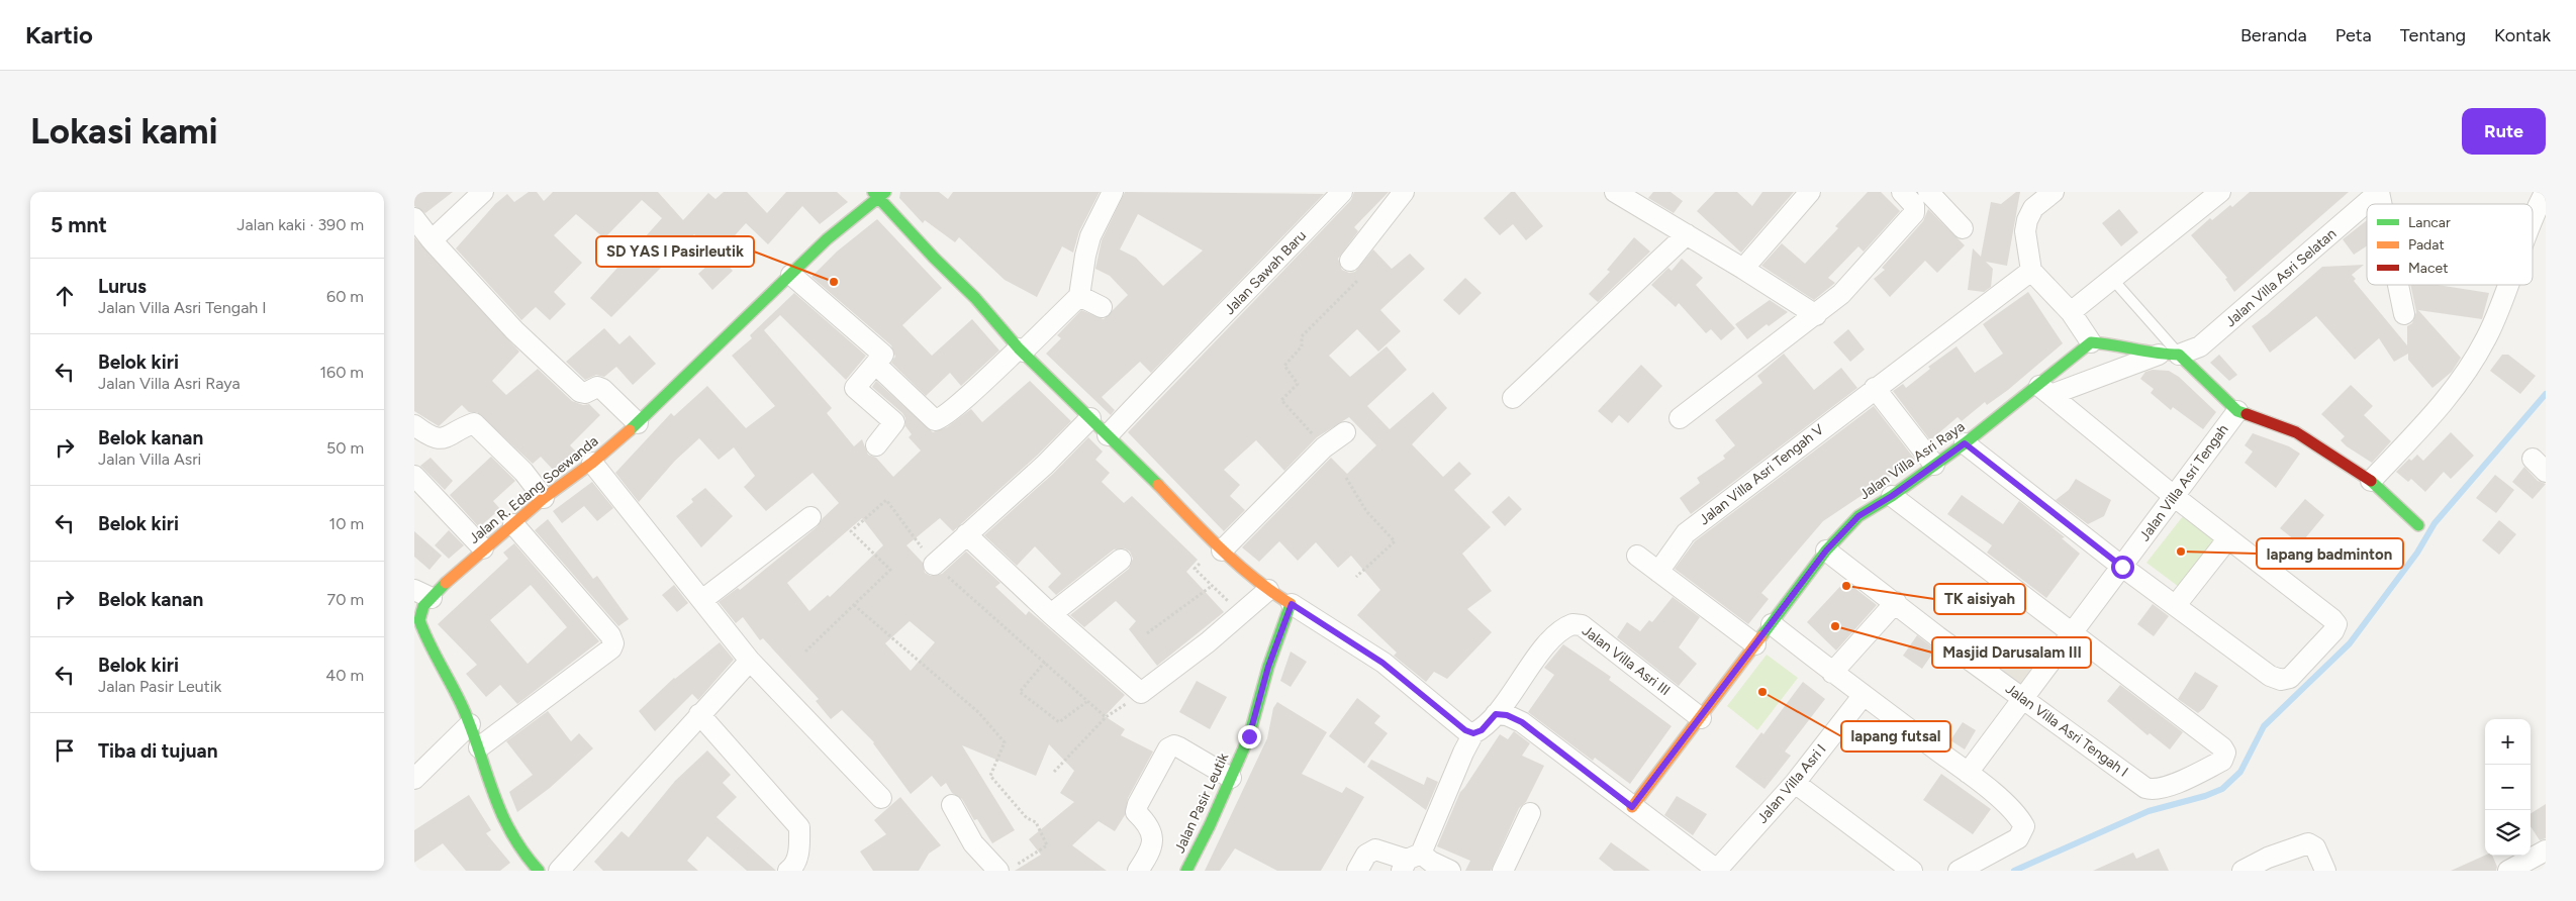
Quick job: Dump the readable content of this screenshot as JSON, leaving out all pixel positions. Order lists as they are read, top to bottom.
{
  "streets": {
    "street": [
      "Jalan Sawah Baru",
      "Jalan Villa Asri Selatan",
      "Jalan Villa Asri Raya",
      "Jalan Villa Asri Tengah V",
      "Jalan Villa Asri Tengah",
      "Jalan R. Edang Soewanda",
      "Jalan Villa Asri III",
      "Jalan Villa Asri Tengah I",
      "Jalan Villa Asri I",
      "Jalan Pasir Leutik"
    ]
  },
  "crossings": [
    ["Jalan Villa Asri Raya", "Jalan Villa Asri III"],
    ["Jalan Villa Asri Raya", "Jalan Villa Asri Tengah I"],
    ["Jalan Villa Asri Tengah", "Jalan Villa Asri Tengah I"]
  ],
  "places": [
    "SD YAS I Pasirleutik",
    "lapang badminton",
    "TK aisiyah",
    "Masjid Darusalam III",
    "lapang futsal"
  ],
  "legend": ["Lancar", "Padat", "Macet"],
  "page": {
    "header": "Kartio",
    "nav": [
      "Beranda",
      "Peta",
      "Tentang",
      "Kontak"
    ],
    "buttons": "Rute",
    "title": "Lokasi kami",
    "heading": ["5 mnt", "Jalan kaki · 390 m"],
    "list": [
      ["Lurus", "Jalan Villa Asri Tengah I", "60 m"],
      ["Belok kiri", "Jalan Villa Asri Raya", "160 m"],
      ["Belok kanan", "Jalan Villa Asri", "50 m"],
      ["Belok kiri", "10 m"],
      ["Belok kanan", "70 m"],
      ["Belok kiri", "Jalan Pasir Leutik", "40 m"],
      "Tiba di tujuan"
    ],
    "map_buttons": ["+", "−"]
  }
}
